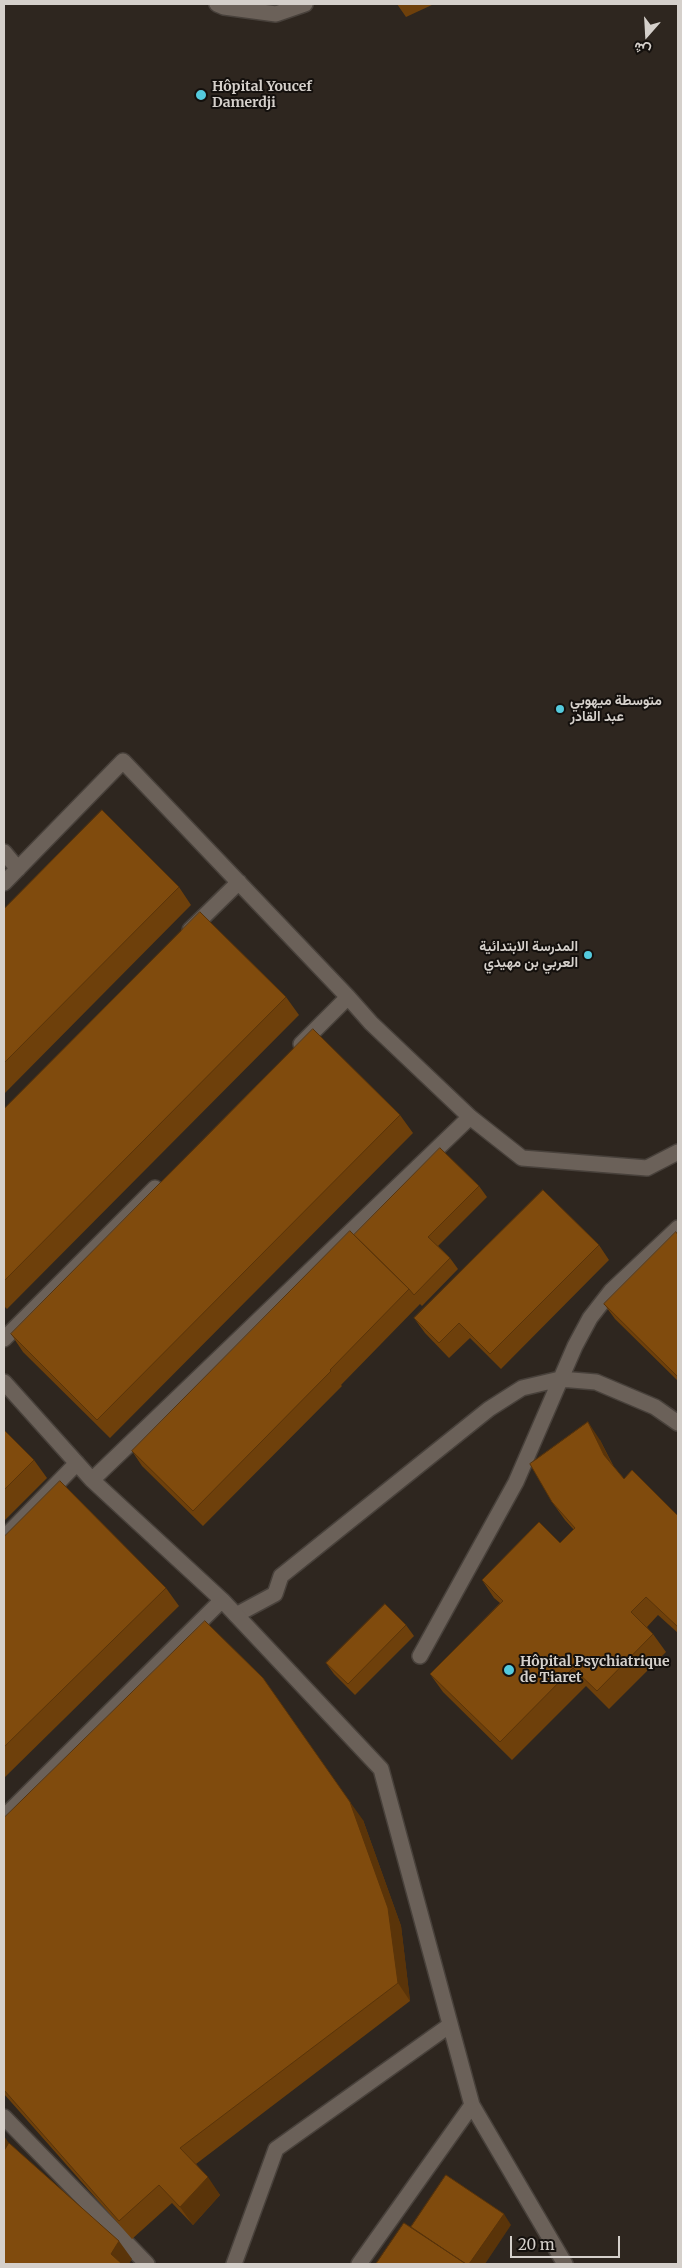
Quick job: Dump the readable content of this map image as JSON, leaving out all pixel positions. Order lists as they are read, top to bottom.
{
  "places": [
    "Hôpital Youcef Damerdji",
    "متوسطة ميهوبي عبد القادر",
    "المدرسة الابتدائية العربي بن مهيدي",
    "Hôpital Psychiatrique de Tiaret"
  ],
  "scale_bar": "20 m",
  "north": "bottom"
}
